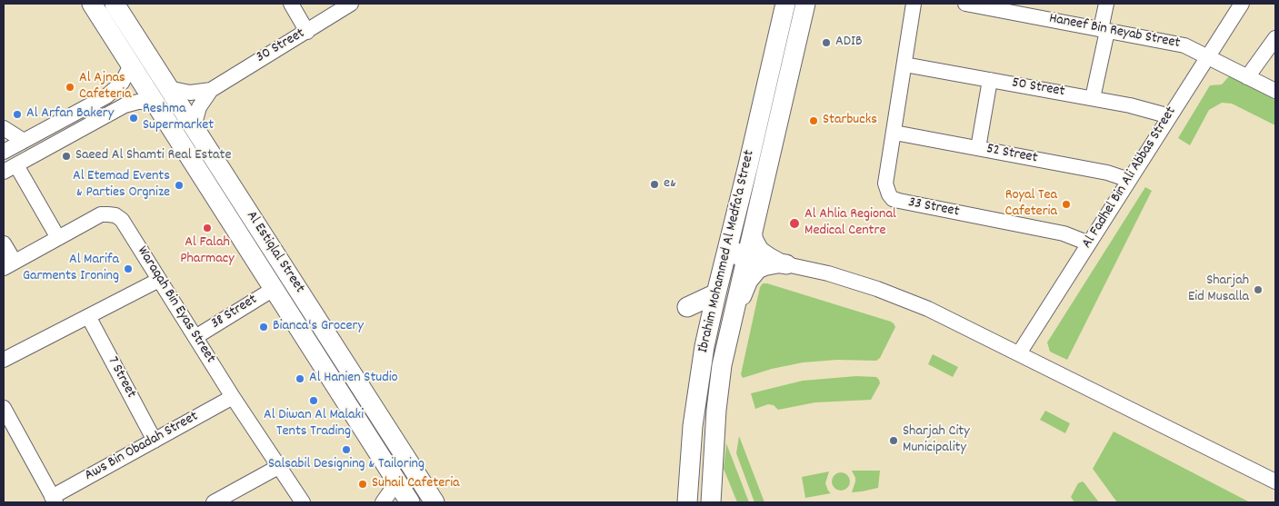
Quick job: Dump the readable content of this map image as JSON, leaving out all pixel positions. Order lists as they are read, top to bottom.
{
  "streets": {
    "main road": ["Ibrahim Mohammed Al Medfa'a Street", "Al Estiqlal Street"],
    "street": [
      "Haneef Bin Reyab Street",
      "30 Street",
      "50 Street",
      "52 Street",
      "Al Fadhel Bin Ali Abbas Street",
      "33 Street",
      "Waraqah Bin Eyas Street",
      "38 Street",
      "7 Street",
      "Aws Bin Obadah Street"
    ]
  },
  "crossings": [
    ["Haneef Bin Reyab Street", "Al Fadhel Bin Ali Abbas Street"],
    ["30 Street", "Al Estiqlal Street"],
    ["50 Street", "Al Fadhel Bin Ali Abbas Street"],
    ["50 Street", "33 Street"],
    ["52 Street", "Al Fadhel Bin Ali Abbas Street"],
    ["52 Street", "33 Street"],
    ["Al Fadhel Bin Ali Abbas Street", "33 Street"],
    ["Al Estiqlal Street", "38 Street"],
    ["Waraqah Bin Eyas Street", "38 Street"],
    ["Waraqah Bin Eyas Street", "Aws Bin Obadah Street"],
    ["7 Street", "Aws Bin Obadah Street"]
  ],
  "places": [
    "ADIB",
    "Al Ajnas Cafeteria",
    "Al Arfan Bakery",
    "Reshma Supermarket",
    "Starbucks",
    "Saeed Al Shamti Real Estate",
    "e&",
    "Al Etemad Events & Parties Orgnize",
    "Royal Tea Cafeteria",
    "Al Ahlia Regional Medical Centre",
    "Al Falah Pharmacy",
    "Al Marifa Garments Ironing",
    "Sharjah Eid Musalla",
    "Bianca's Grocery",
    "Al Hanien Studio",
    "Al Diwan Al Malaki Tents Trading",
    "Sharjah City Municipality",
    "Salsabil Designing & Tailoring",
    "Suhail Cafeteria"
  ]
}
